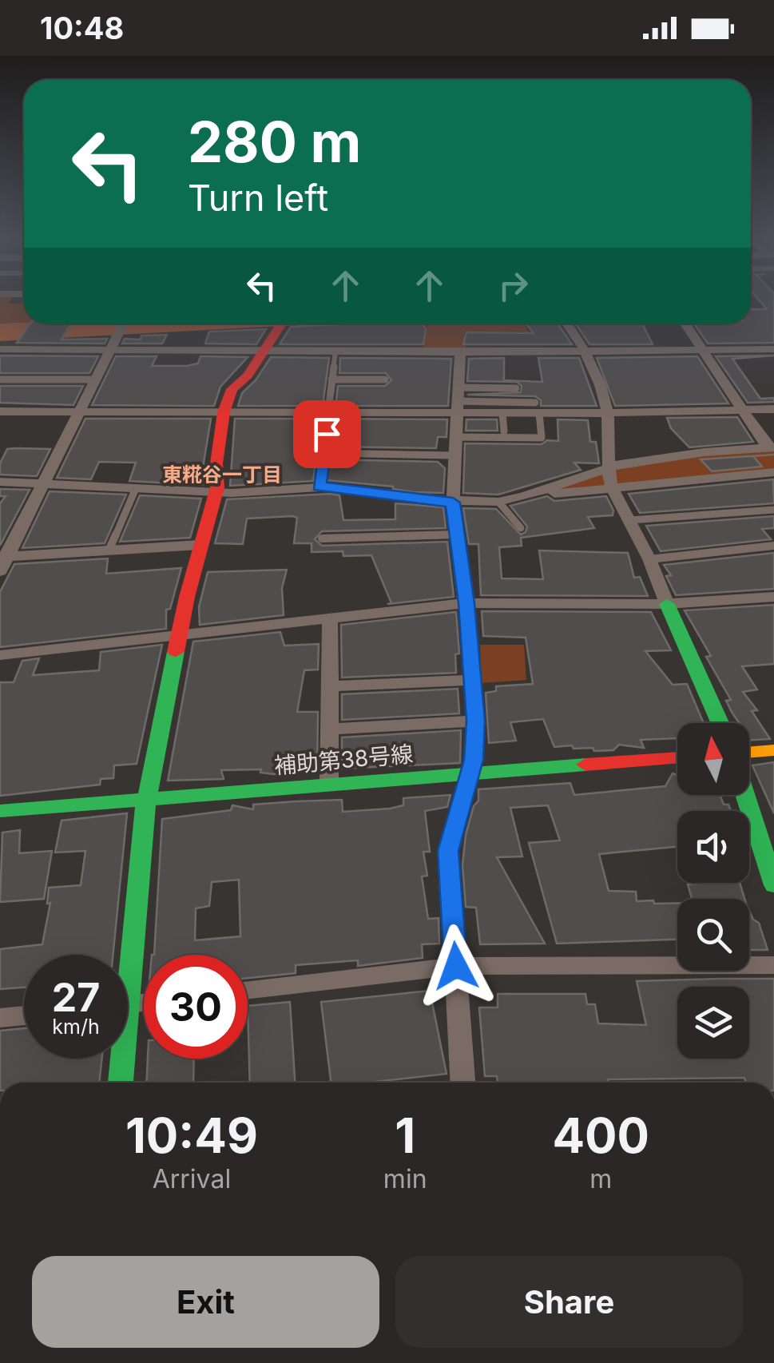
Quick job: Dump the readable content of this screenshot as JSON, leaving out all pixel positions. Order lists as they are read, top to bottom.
{
  "streets": {
    "street": ["補助第38号線"]
  },
  "districts": ["東糀谷一丁目"],
  "north": "top",
  "page": {
    "status": "10:48",
    "turn": ["280 m", "Turn left"],
    "speed": "27 km/h",
    "limit": "30",
    "eta": [
      "10:49",
      "Arrival",
      "1",
      "min",
      "400",
      "m"
    ],
    "buttons": ["Exit", "Share"]
  }
}
